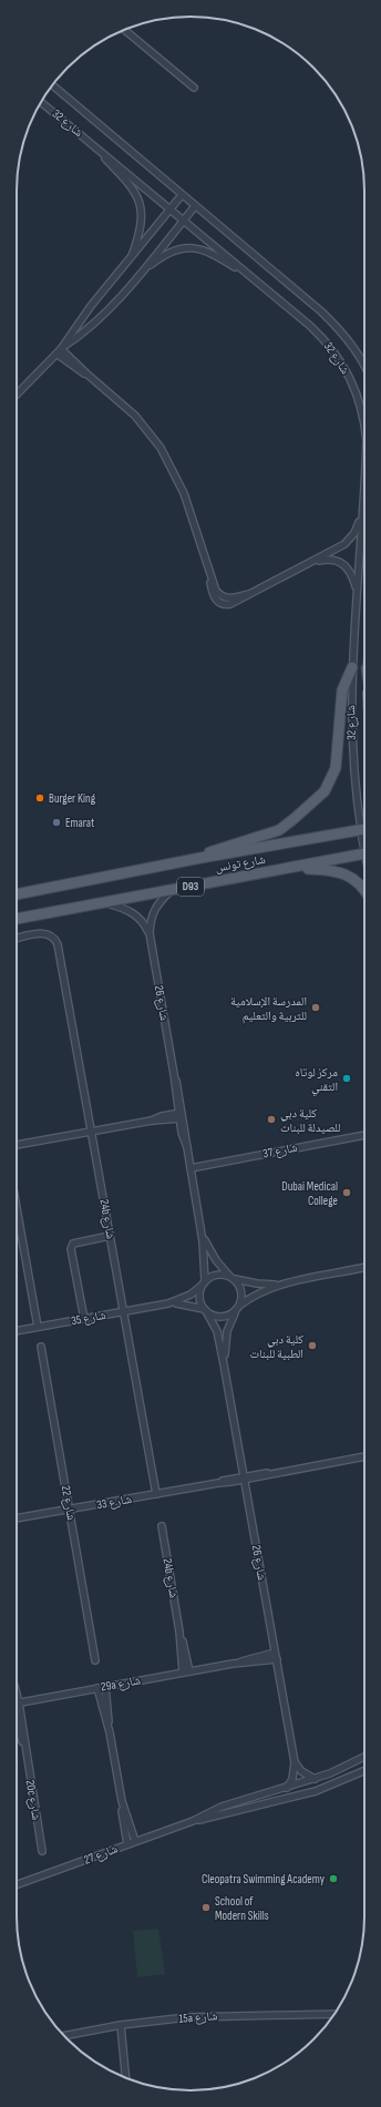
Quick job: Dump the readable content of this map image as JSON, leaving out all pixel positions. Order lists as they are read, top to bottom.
{
  "streets": {
    "main road": ["شارع تونس", "D93"],
    "street": [
      "شارع 32",
      "شارع 26",
      "شارع 37",
      "24b شارع",
      "شارع 35",
      "شارع 33",
      "شارع 22",
      "29a شارع",
      "20c شارع",
      "شارع 27",
      "15a شارع"
    ]
  },
  "crossings": [
    ["شارع 32", "شارع تونس"],
    ["شارع تونس", "شارع 26"],
    ["شارع 26", "شارع 37"],
    ["شارع 26", "شارع 35"],
    ["شارع 26", "شارع 33"],
    ["شارع 26", "29a شارع"],
    ["شارع 26", "شارع 27"],
    ["24b شارع", "شارع 35"],
    ["24b شارع", "شارع 33"],
    ["24b شارع", "29a شارع"],
    ["شارع 33", "شارع 22"]
  ],
  "places": [
    "Burger King",
    "Emarat",
    "المدرسة الإسلامية للتربية والتعليم",
    "مركز لوتاه التقني",
    "كلية دبي للصيدلة للبنات",
    "Dubai Medical College",
    "كلية دبي الطبية للبنات",
    "Cleopatra Swimming Academy",
    "School of Modern Skills"
  ]
}
